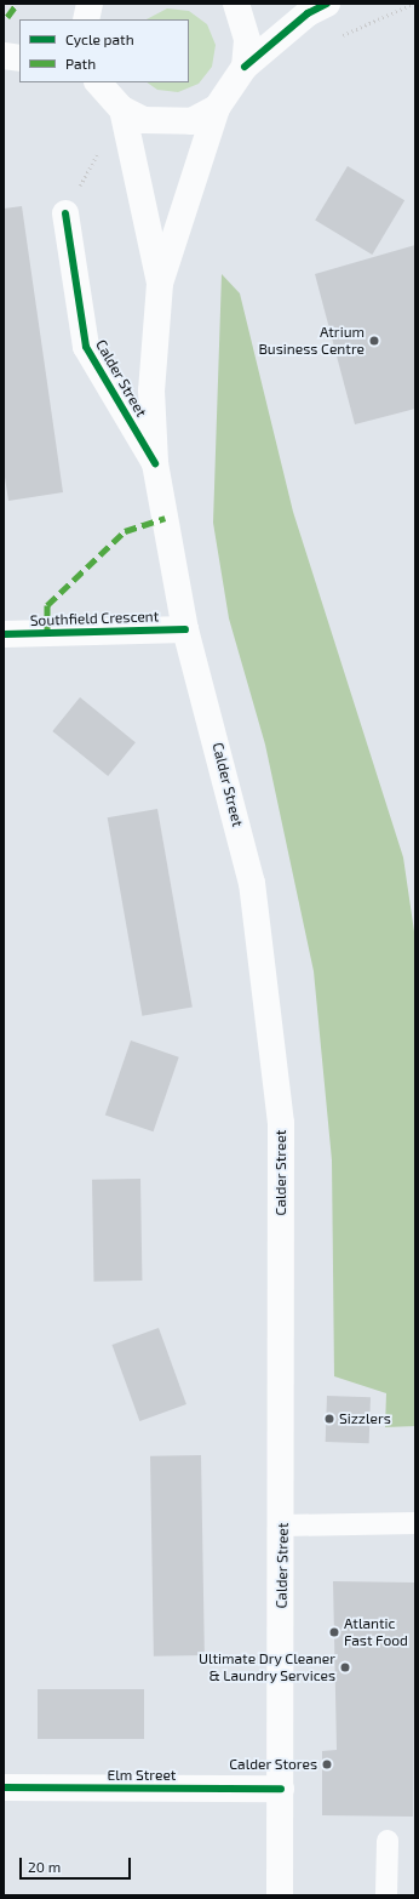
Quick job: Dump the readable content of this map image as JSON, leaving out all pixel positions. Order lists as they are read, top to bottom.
{
  "streets": {
    "main road": ["Calder Street", "Southfield Crescent", "Elm Street"]
  },
  "crossings": [
    ["Calder Street", "Southfield Crescent"],
    ["Calder Street", "Elm Street"]
  ],
  "places": [
    "Atrium Business Centre",
    "Sizzlers",
    "Atlantic Fast Food",
    "Ultimate Dry Cleaner & Laundry Services",
    "Calder Stores"
  ],
  "legend": ["Cycle path", "Path"],
  "scale_bar": "20 m"
}
